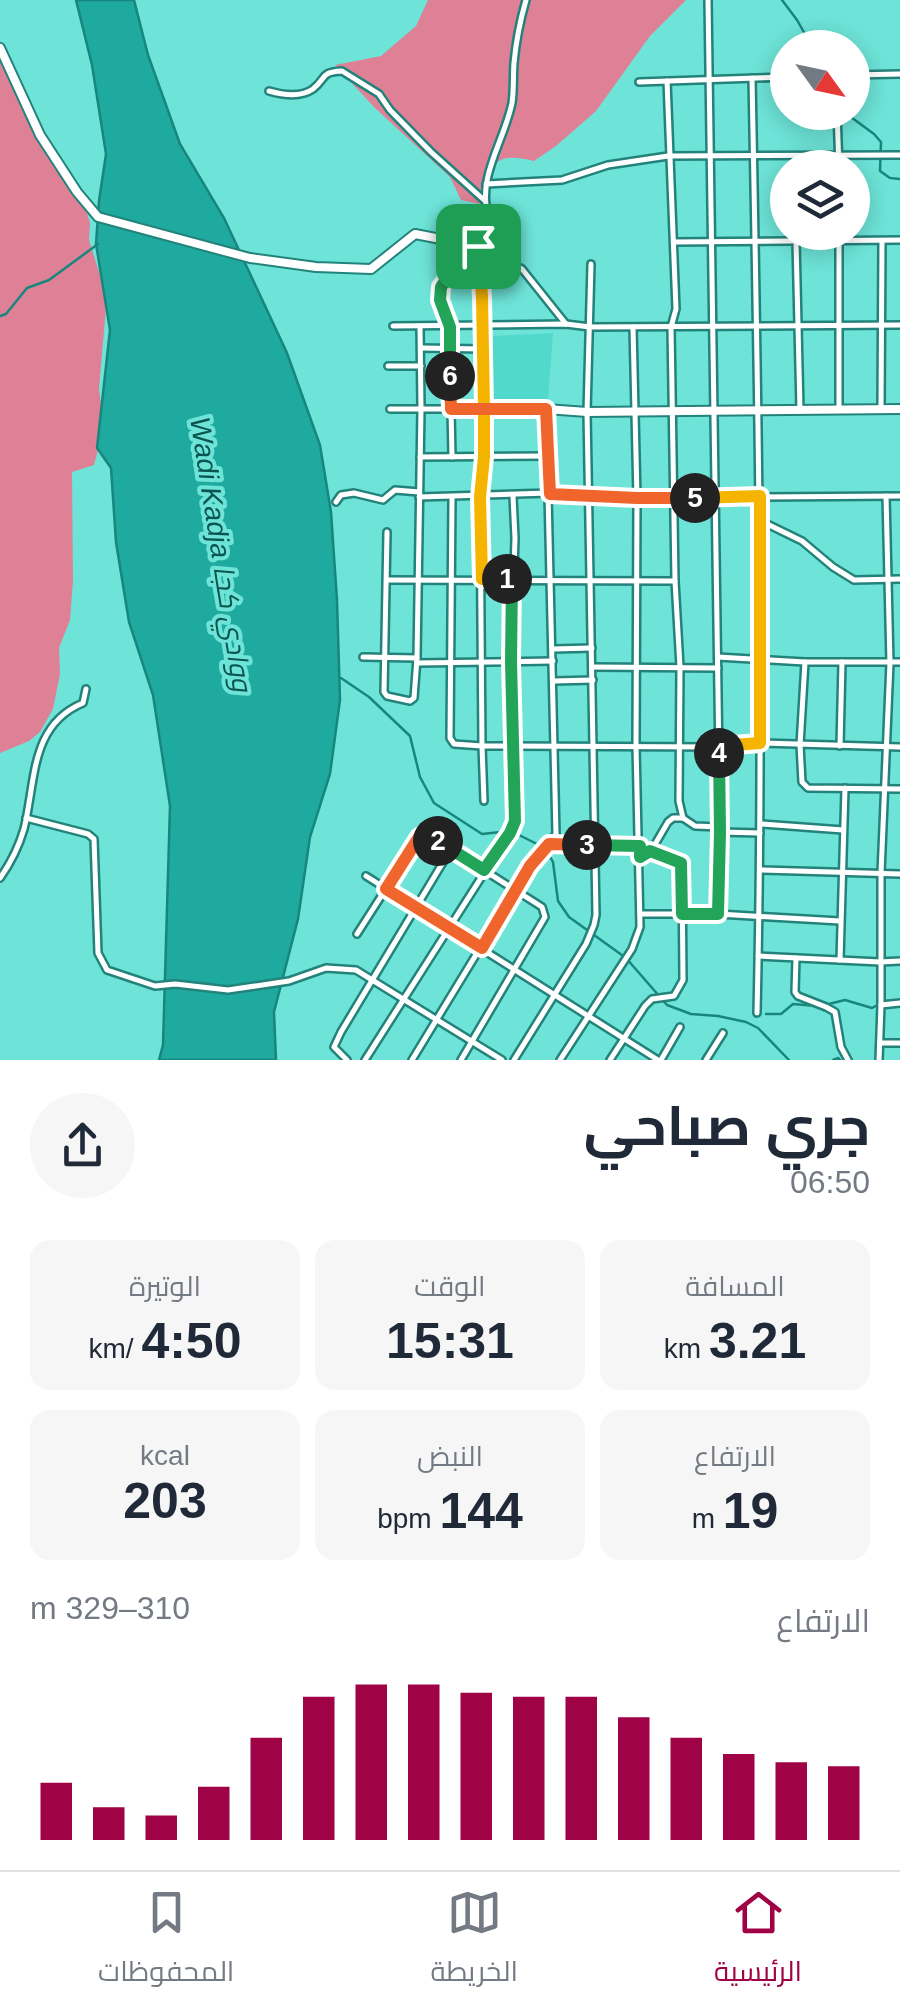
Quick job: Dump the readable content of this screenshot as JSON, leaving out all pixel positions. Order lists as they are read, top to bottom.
{
  "water": ["Wadi Kadja ووادي كجا"],
  "north": "bottom right",
  "page": {
    "pins": [
      "6",
      "5",
      "1",
      "4",
      "2",
      "3"
    ],
    "heading": ["جري صباحي", "06:50"],
    "stats": [
      ["المسافة", "3.21 km"],
      ["الوقت", "15:31"],
      ["الوتيرة", "4:50 /km"],
      ["الارتفاع", "19 m"],
      ["النبض", "144 bpm"],
      ["kcal", "203"]
    ],
    "chart": ["الارتفاع", "310–329 m"],
    "tabs": ["الرئيسية", "الخريطة", "المحفوظات"]
  }
}
